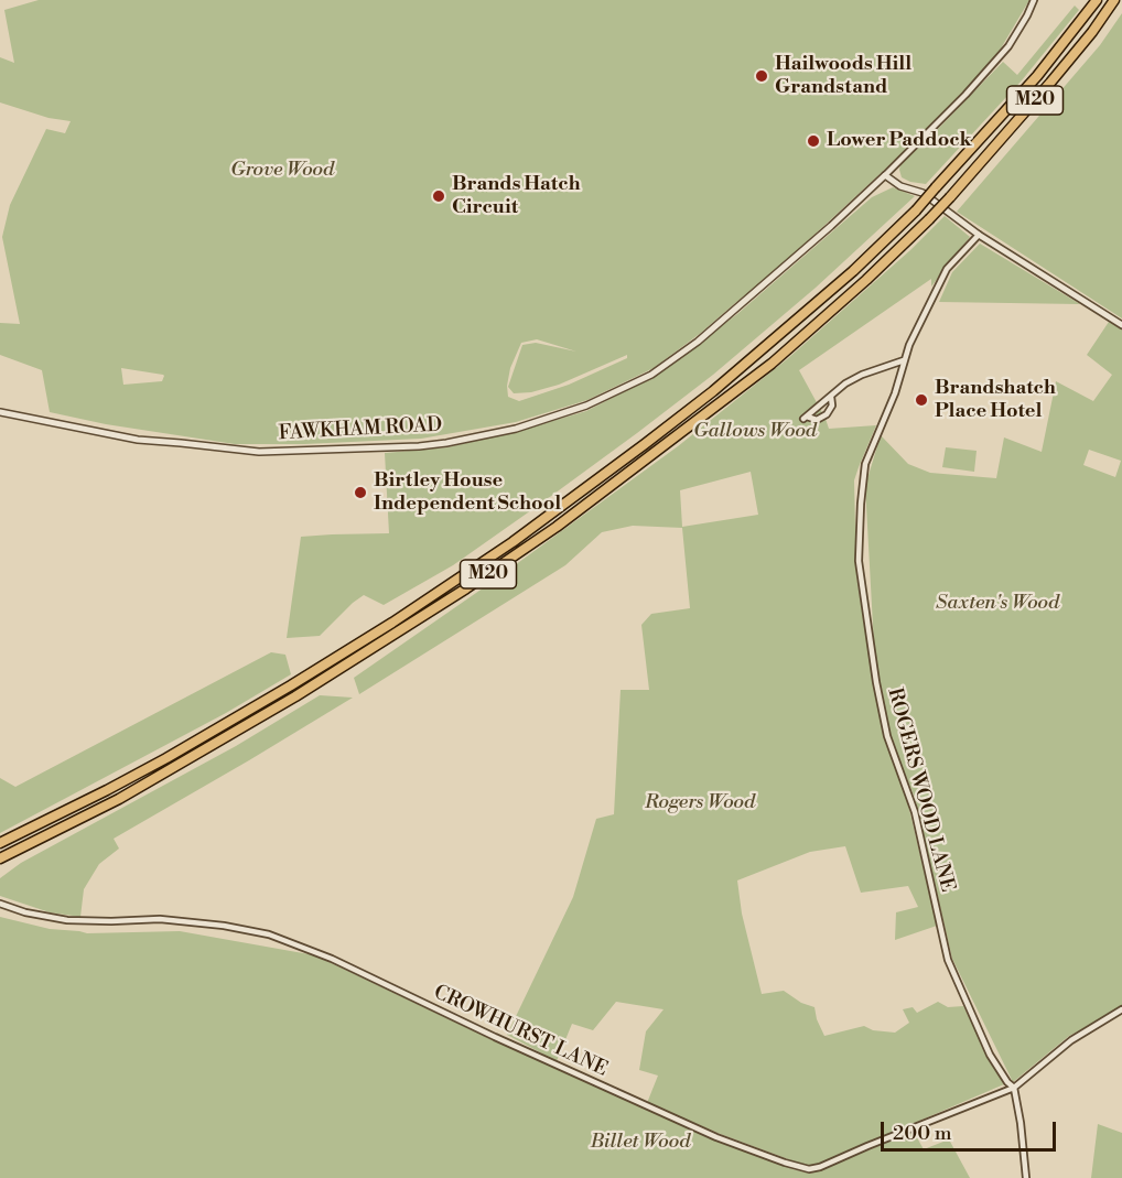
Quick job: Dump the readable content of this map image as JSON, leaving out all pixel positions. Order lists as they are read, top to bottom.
{
  "streets": {
    "highway": ["M20"],
    "street": ["FAWKHAM ROAD", "ROGERS WOOD LANE", "CROWHURST LANE"]
  },
  "crossings": [
    ["ROGERS WOOD LANE", "CROWHURST LANE"]
  ],
  "parks": [
    "Grove Wood",
    "Gallows Wood",
    "Saxten's Wood",
    "Rogers Wood",
    "Billet Wood"
  ],
  "places": [
    "Hailwoods Hill Grandstand",
    "Lower Paddock",
    "Brands Hatch Circuit",
    "Brandshatch Place Hotel",
    "Birtley House Independent School"
  ],
  "scale_bar": "200 m"
}
